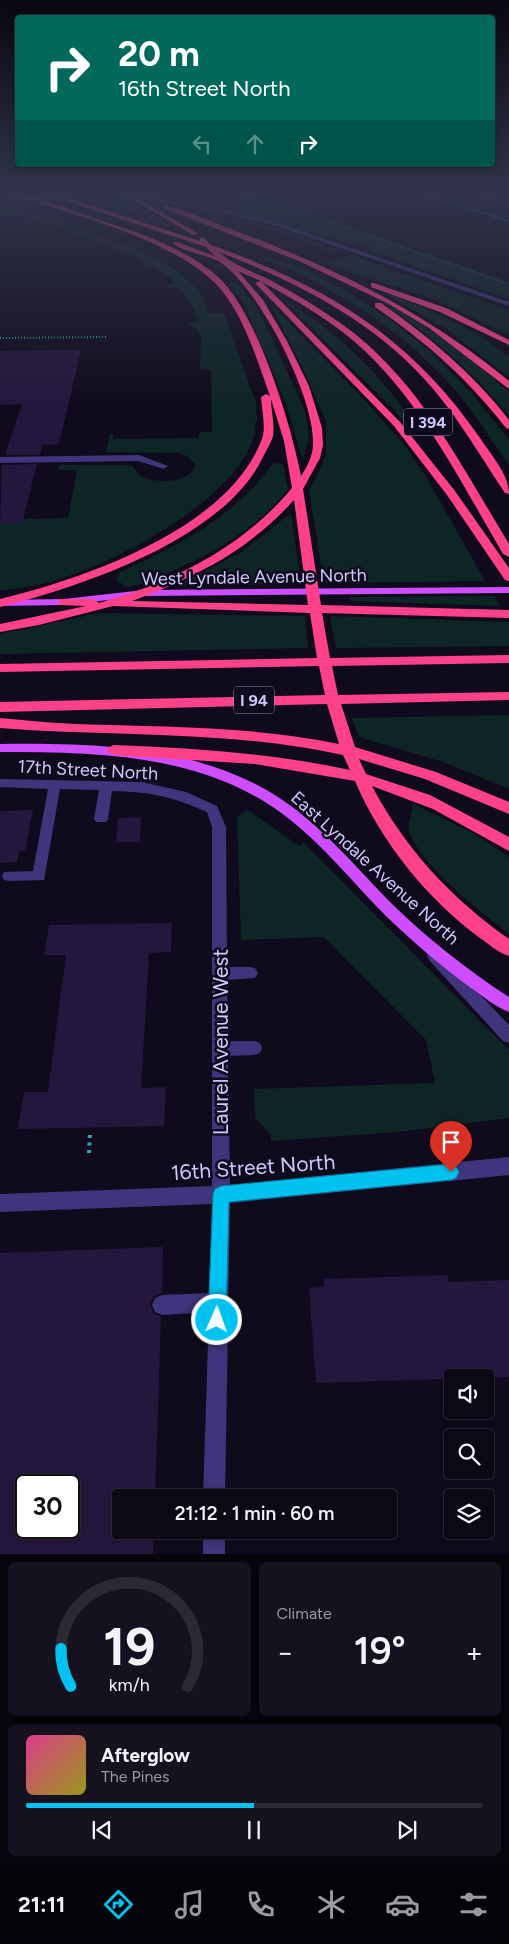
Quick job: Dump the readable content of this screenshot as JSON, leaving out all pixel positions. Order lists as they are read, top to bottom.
{
  "streets": {
    "highway": ["I 394", "I 94"],
    "main road": ["West Lyndale Avenue North", "East Lyndale Avenue North"],
    "street": ["17th Street North", "Laurel Avenue West", "16th Street North"]
  },
  "crossings": [
    ["17th Street North", "Laurel Avenue West"],
    ["Laurel Avenue West", "16th Street North"]
  ],
  "page": {
    "turn": ["20 m", "16th Street North"],
    "limit": "30",
    "trip": "21:12 · 1 min · 60 m",
    "tile": "Climate",
    "heat": ["−", "19°", "+"],
    "song": ["Afterglow", "The Pines"],
    "tabs": "21:11",
    "gauge": ["19", "km/h"]
  }
}
